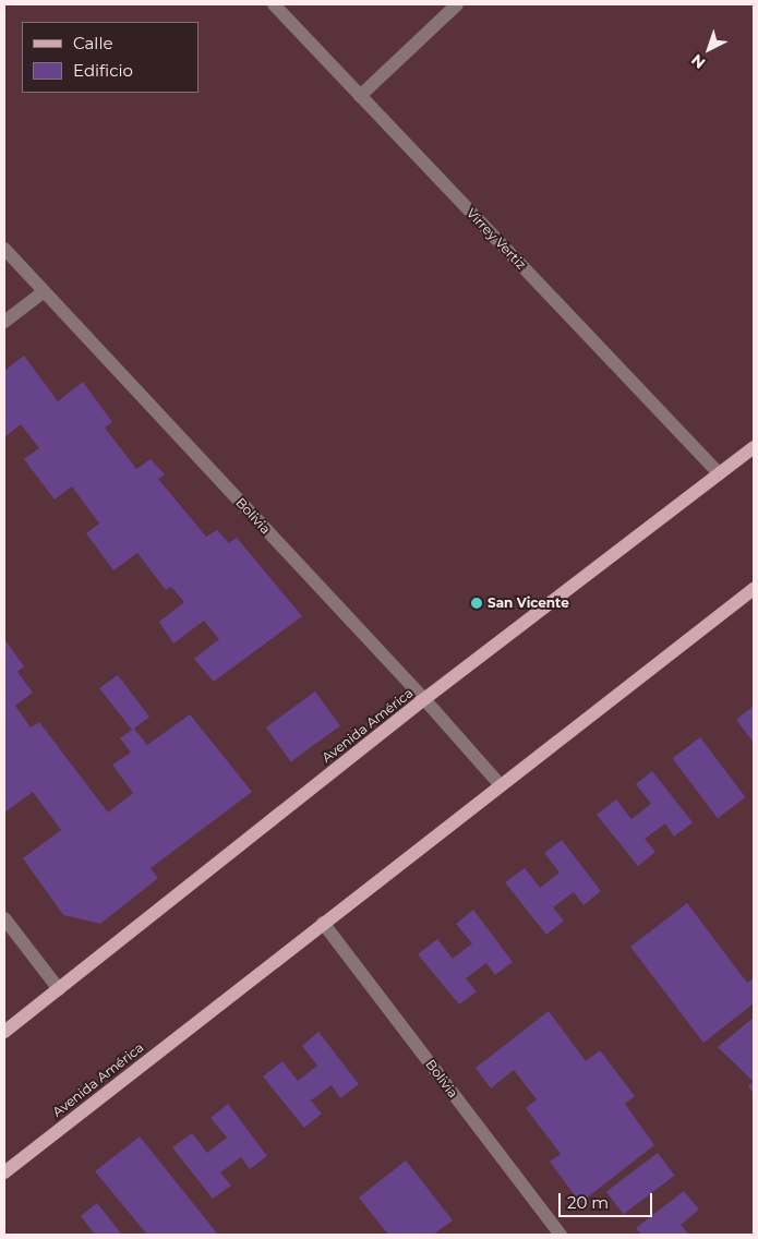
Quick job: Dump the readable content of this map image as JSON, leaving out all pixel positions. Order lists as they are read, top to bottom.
{
  "streets": {
    "main road": ["Avenida América"],
    "street": ["Virrey Vertiz", "Bolivia"]
  },
  "crossings": [
    ["Virrey Vertiz", "Avenida América"],
    ["Bolivia", "Avenida América"]
  ],
  "places": ["San Vicente"],
  "legend": ["Calle", "Edificio"],
  "scale_bar": "20 m",
  "north": "bottom left"
}
